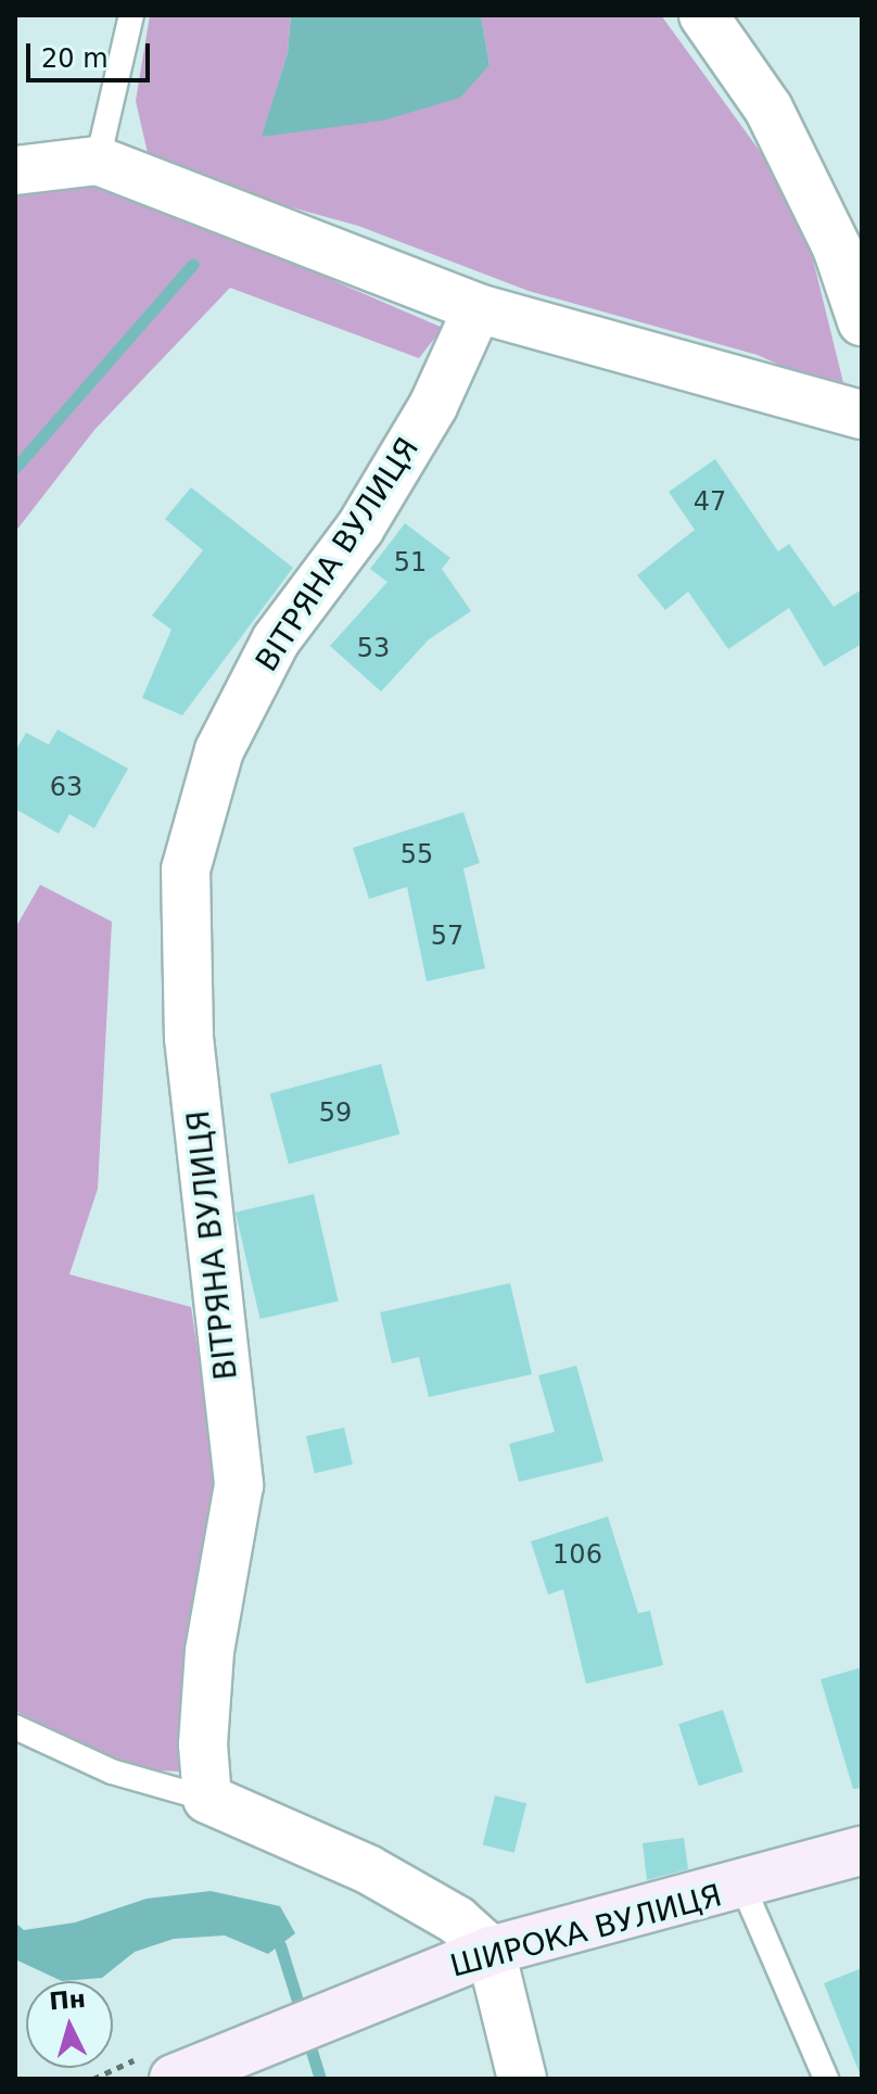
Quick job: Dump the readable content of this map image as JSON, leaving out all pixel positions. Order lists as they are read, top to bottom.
{
  "streets": {
    "main road": ["ШИРОКА ВУЛИЦЯ"],
    "street": ["ВІТРЯНА ВУЛИЦЯ"]
  },
  "house_numbers": [
    "47",
    "51",
    "53",
    "63",
    "55",
    "57",
    "59",
    "106"
  ],
  "scale_bar": "20 m",
  "north": "top"
}
